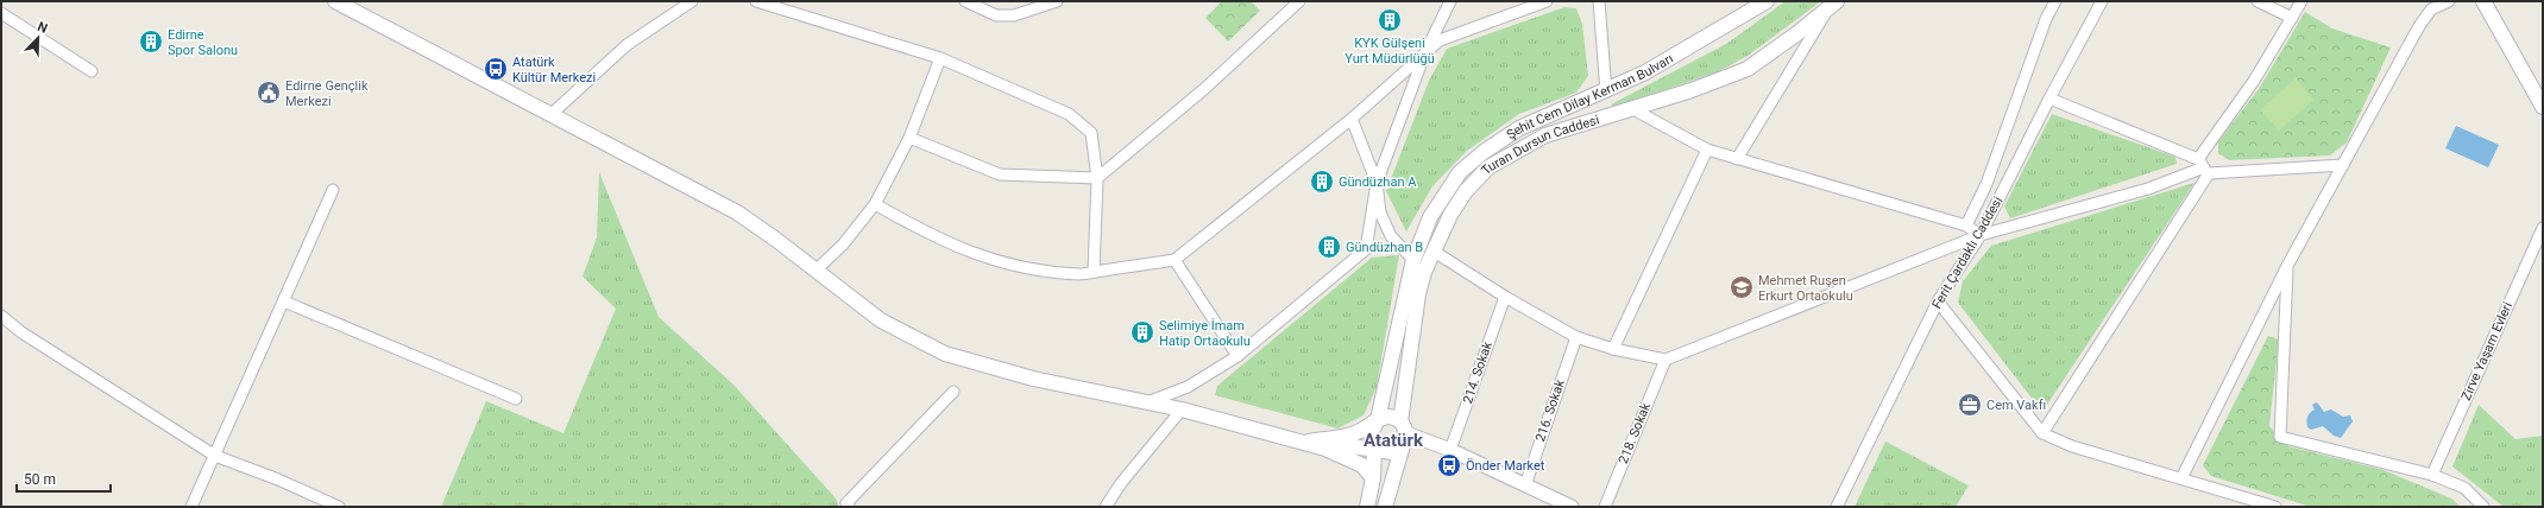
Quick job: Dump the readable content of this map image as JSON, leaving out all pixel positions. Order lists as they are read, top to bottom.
{
  "streets": {
    "main road": ["Şehit Cem Dilay Kerman Bulvarı", "Turan Dursun Caddesi"],
    "street": [
      "Ferit Çardaklı Caddesi",
      "Zirve Yaşam Evleri",
      "214. Sokak",
      "216. Sokak",
      "218. Sokak"
    ]
  },
  "districts": ["Atatürk"],
  "places": {
    "building": [
      "KYK Gülşeni Yurt Müdürlüğü",
      "Edirne Spor Salonu",
      "Gündüzhan A",
      "Gündüzhan B",
      "Selimiye İmam Hatip Ortaokulu"
    ],
    "bus stop": ["Atatürk Kültür Merkezi", "Önder Market"],
    "public building": ["Edirne Gençlik Merkezi"],
    "school or university": ["Mehmet Ruşen Erkurt Ortaokulu"],
    "office": ["Cem Vakfı"]
  },
  "scale_bar": "50 m",
  "north": "top right"
}
